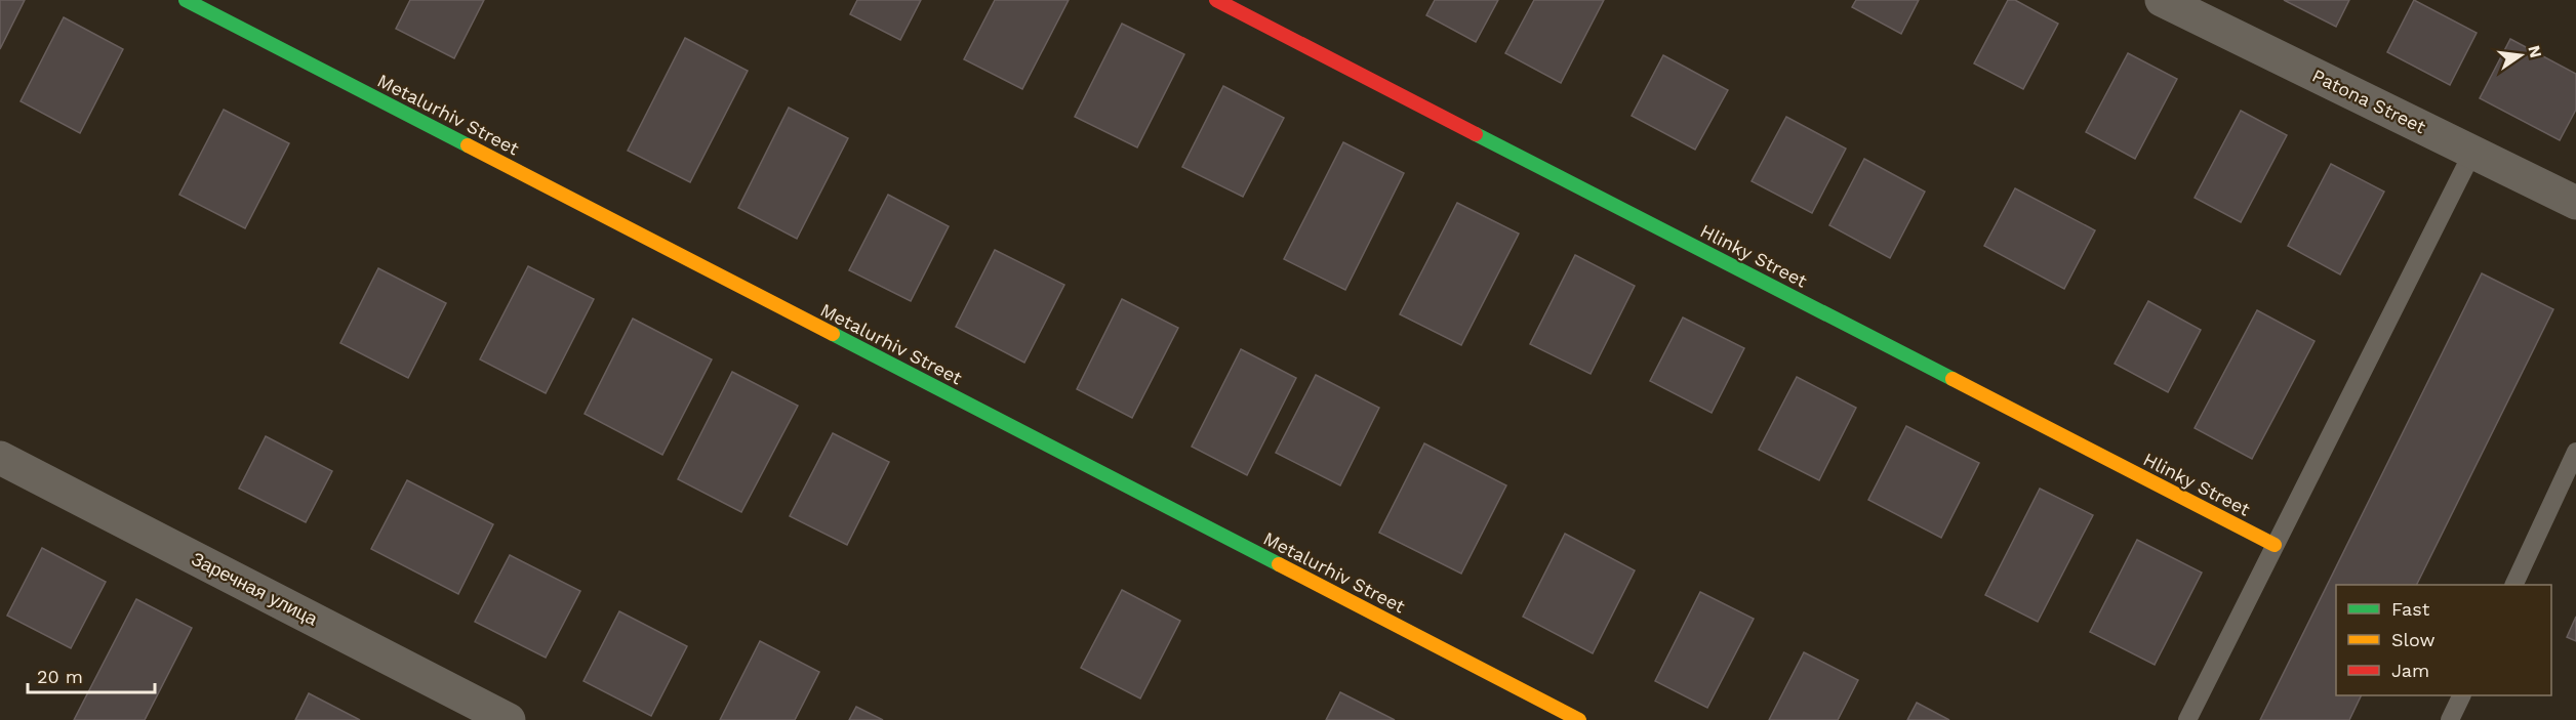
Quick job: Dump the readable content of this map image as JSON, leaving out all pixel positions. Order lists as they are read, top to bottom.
{
  "streets": {
    "street": [
      "Patona Street",
      "Metalurhiv Street",
      "Hlinky Street",
      "Заречная улица"
    ]
  },
  "legend": ["Fast", "Slow", "Jam"],
  "scale_bar": "20 m",
  "north": "right"
}
